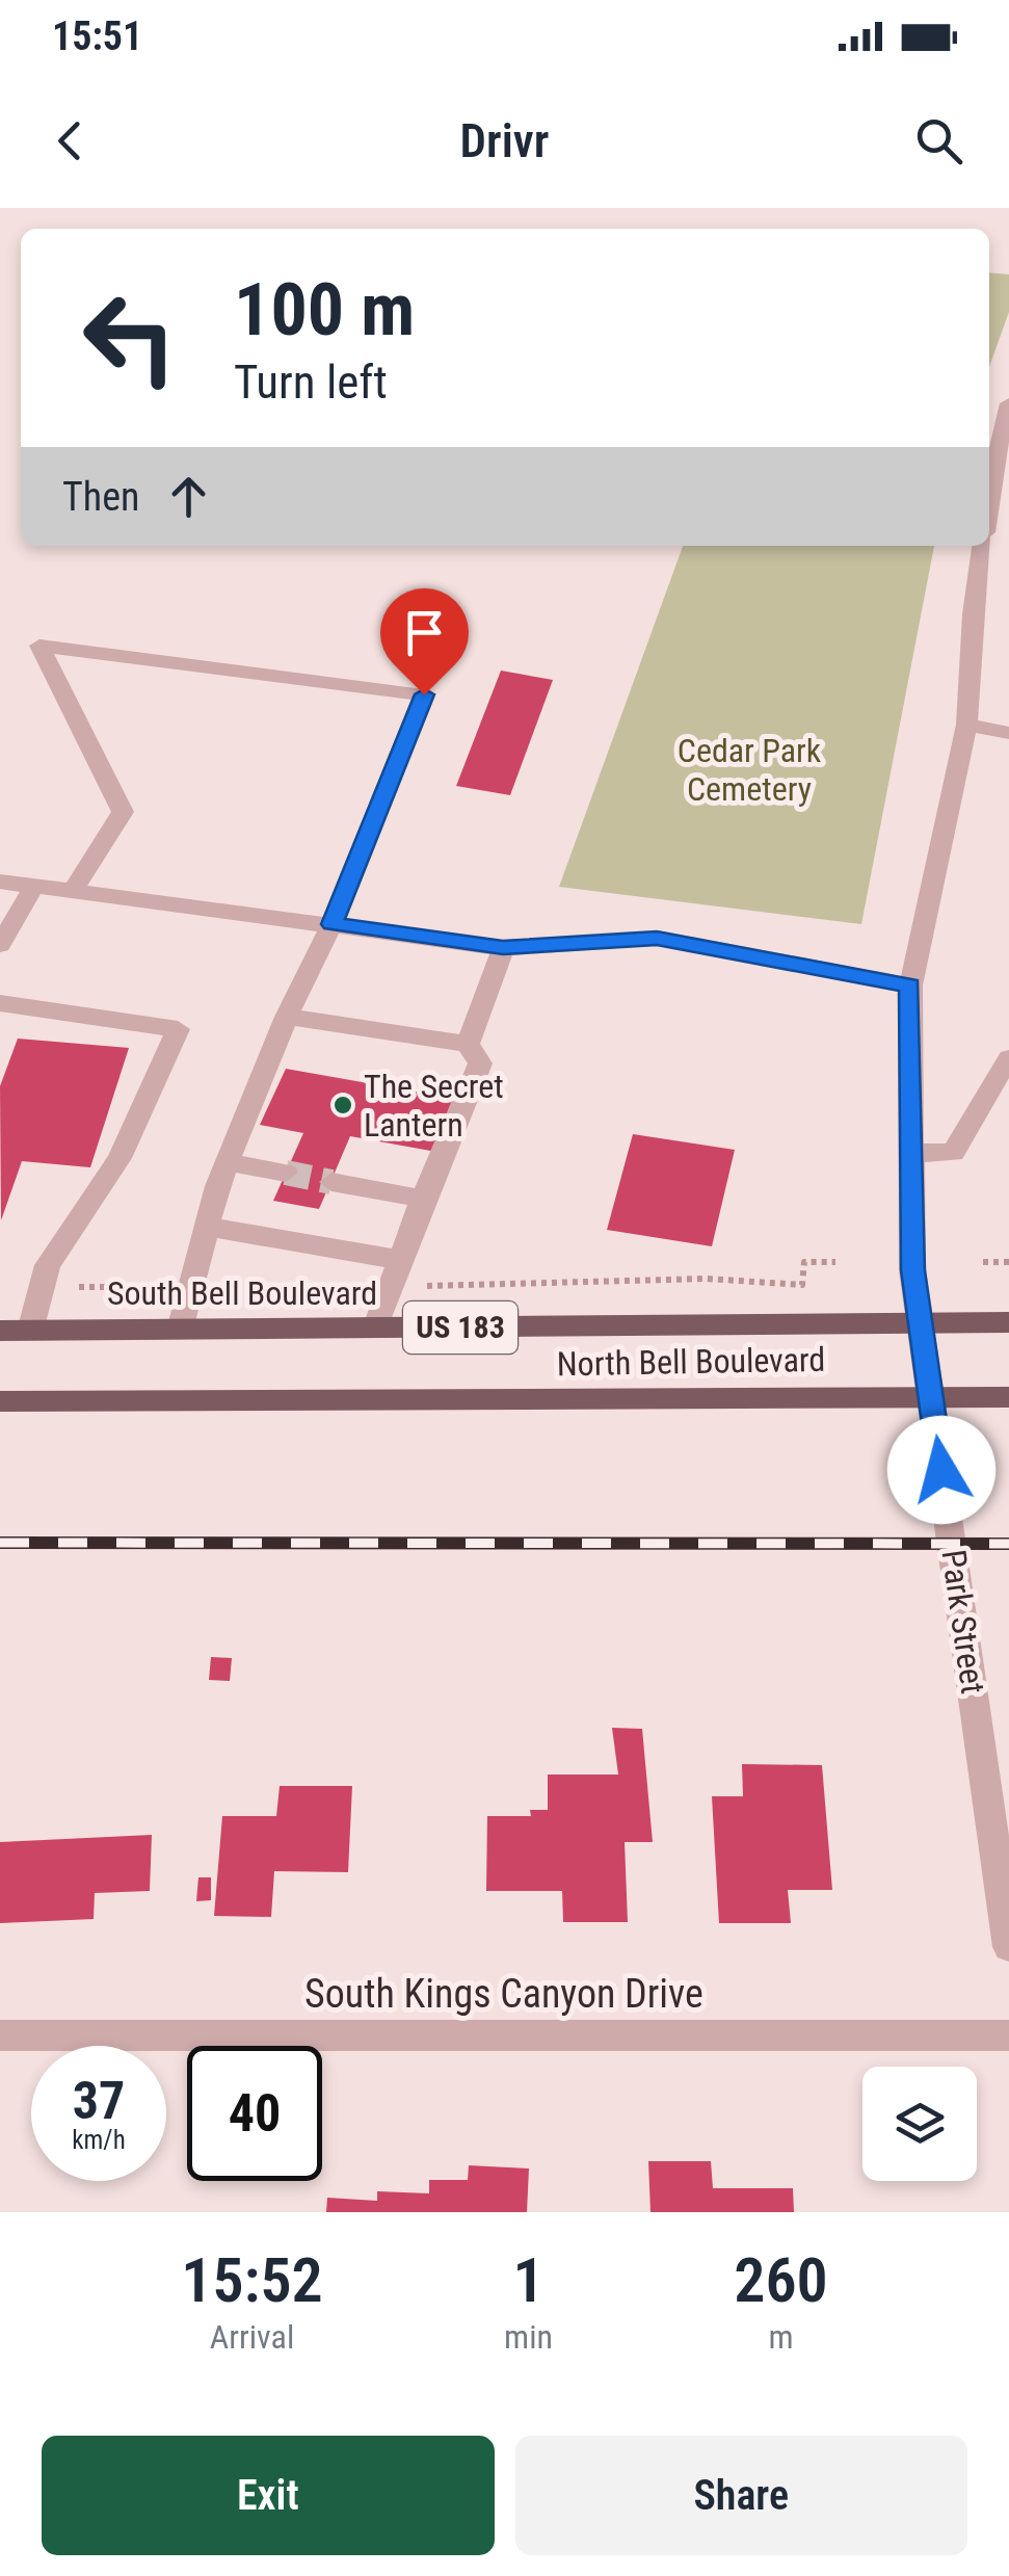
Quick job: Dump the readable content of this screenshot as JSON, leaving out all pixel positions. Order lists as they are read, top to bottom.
{
  "streets": {
    "main road": ["South Bell Boulevard", "US 183", "North Bell Boulevard"],
    "street": ["Park Street", "South Kings Canyon Drive"]
  },
  "crossings": [
    ["South Bell Boulevard", "US 183"],
    ["South Bell Boulevard", "Park Street"],
    ["US 183", "Park Street"],
    ["North Bell Boulevard", "Park Street"]
  ],
  "parks": ["Cedar Park Cemetery"],
  "places": ["The Secret Lantern"],
  "page": {
    "status": "15:51",
    "header": "Drivr",
    "turn": ["100 m", "Turn left"],
    "then": "Then",
    "speed": "37 km/h",
    "limit": "40",
    "eta": [
      "15:52",
      "Arrival",
      "1",
      "min",
      "260",
      "m"
    ],
    "buttons": ["Exit", "Share"]
  }
}
